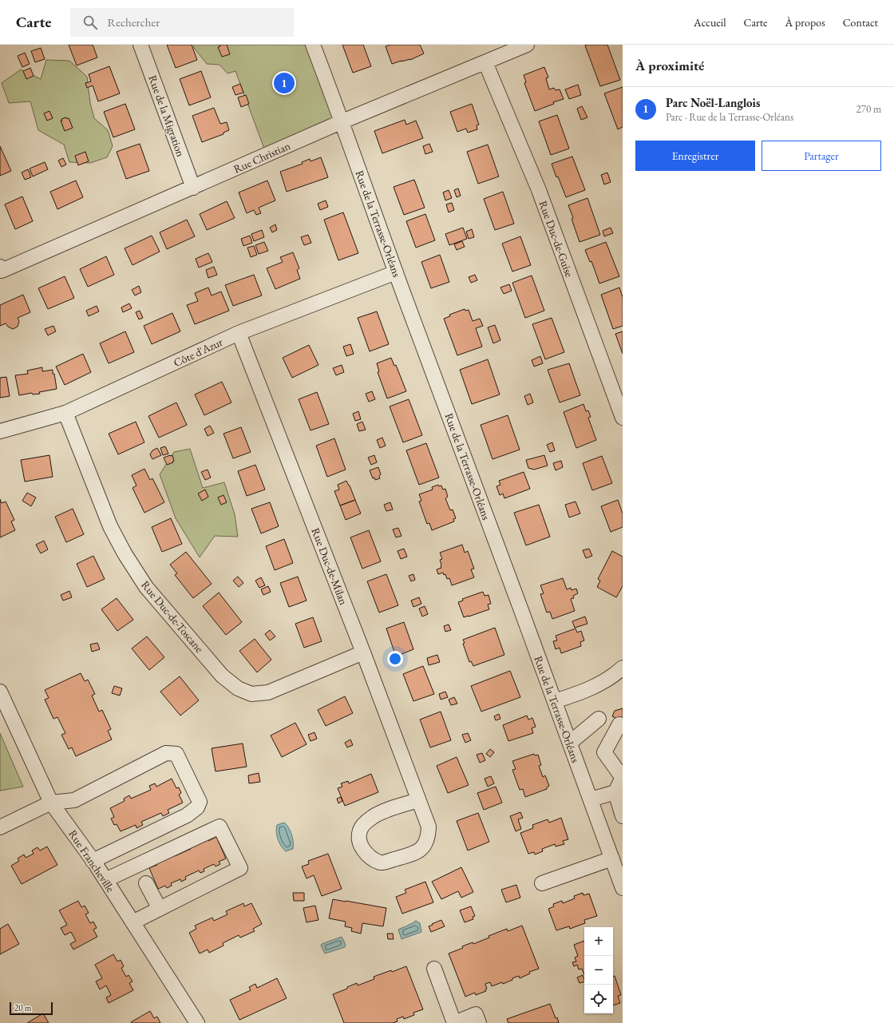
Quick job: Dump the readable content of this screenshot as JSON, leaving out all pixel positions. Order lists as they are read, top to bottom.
{
  "streets": {
    "street": [
      "Rue de la Migration",
      "Rue Christian",
      "Rue de la Terrasse-Orléans",
      "Rue Duc-de-Guise",
      "Côte d'Azur",
      "Rue Duc-de-Milan",
      "Rue Duc-de-Toscane",
      "Rue Francheville"
    ]
  },
  "crossings": [
    ["Rue de la Migration", "Rue Christian"],
    ["Rue Christian", "Rue de la Terrasse-Orléans"],
    ["Rue Christian", "Rue Duc-de-Guise"],
    ["Rue de la Terrasse-Orléans", "Côte d'Azur"],
    ["Côte d'Azur", "Rue Duc-de-Milan"],
    ["Côte d'Azur", "Rue Duc-de-Toscane"],
    ["Rue Duc-de-Milan", "Rue Duc-de-Toscane"]
  ],
  "scale_bar": "20 m",
  "page": {
    "header": "Carte",
    "search": "Rechercher",
    "nav": [
      "Accueil",
      "Carte",
      "À propos",
      "Contact"
    ],
    "heading": "À proximité",
    "pins": "1",
    "list": [
      {
        "mark": "1",
        "name": "Parc Noël-Langlois",
        "note": "Parc · Rue de la Terrasse-Orléans",
        "value": "270 m"
      }
    ],
    "buttons": ["Enregistrer", "Partager"],
    "map_buttons": ["+", "−"],
    "scale": "20 m"
  }
}
